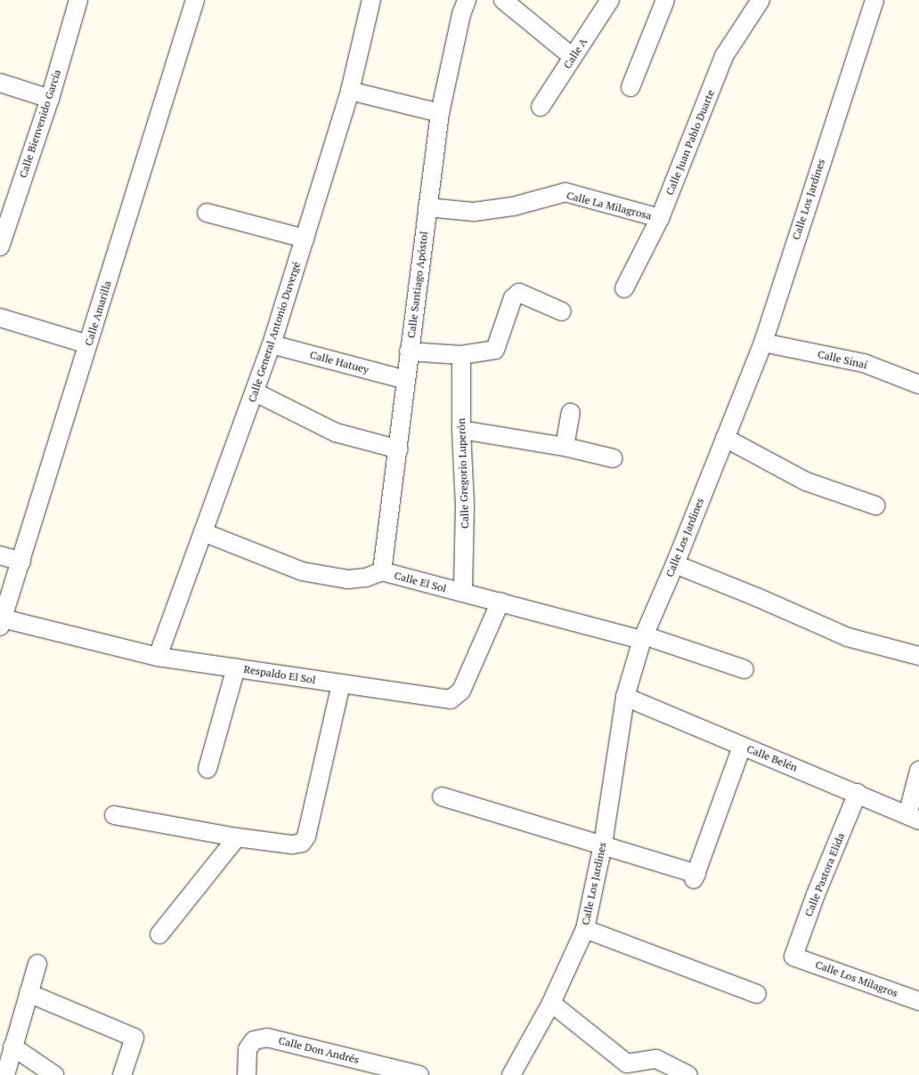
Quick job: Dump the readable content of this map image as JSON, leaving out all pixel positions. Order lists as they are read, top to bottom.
{
  "streets": {
    "street": [
      "Calle A",
      "Calle Bienvenido García",
      "Calle Juan Pablo Duarte",
      "Calle Los Jardines",
      "Calle La Milagrosa",
      "Calle Santiago Apóstol",
      "Calle Amarilla",
      "Calle General Antonio Duvergé",
      "Calle Sinaí",
      "Calle Hatuey",
      "Calle Gregorio Luperón",
      "Calle El Sol",
      "Respaldo El Sol",
      "Calle Belén",
      "Calle Pastora Elida",
      "Calle Los Milagros",
      "Calle Don Andrés"
    ]
  },
  "crossings": [
    ["Calle Juan Pablo Duarte", "Calle La Milagrosa"],
    ["Calle Los Jardines", "Calle Sinaí"],
    ["Calle Los Jardines", "Calle El Sol"],
    ["Calle Los Jardines", "Calle Belén"],
    ["Calle La Milagrosa", "Calle Santiago Apóstol"],
    ["Calle Santiago Apóstol", "Calle Hatuey"],
    ["Calle Santiago Apóstol", "Calle El Sol"],
    ["Calle Amarilla", "Respaldo El Sol"],
    ["Calle General Antonio Duvergé", "Calle Hatuey"],
    ["Calle General Antonio Duvergé", "Calle El Sol"],
    ["Calle General Antonio Duvergé", "Respaldo El Sol"],
    ["Calle Gregorio Luperón", "Calle El Sol"],
    ["Calle El Sol", "Respaldo El Sol"],
    ["Calle Belén", "Calle Pastora Elida"],
    ["Calle Pastora Elida", "Calle Los Milagros"]
  ]
}
